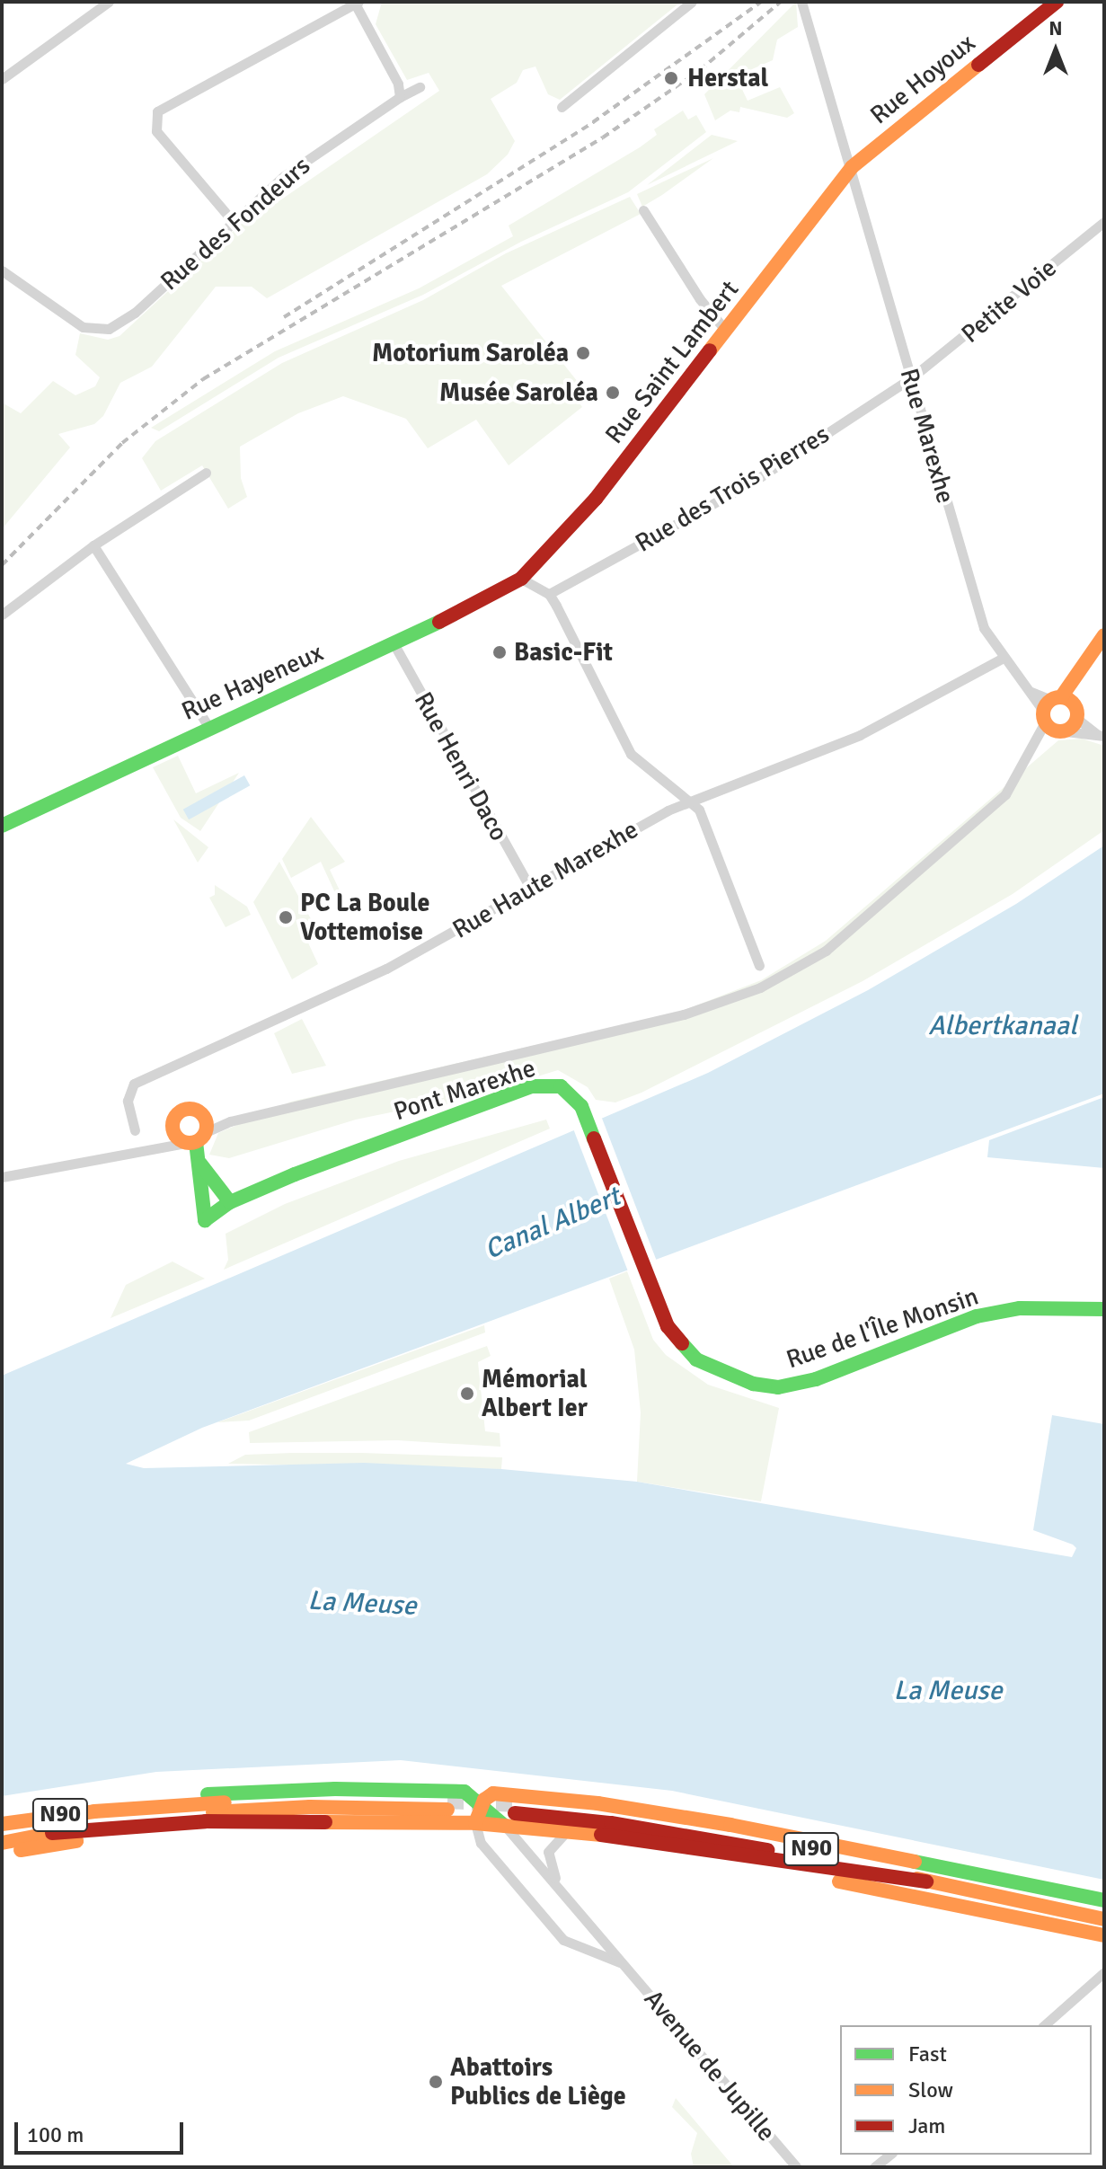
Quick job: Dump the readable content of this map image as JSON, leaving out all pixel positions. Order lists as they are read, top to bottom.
{
  "streets": {
    "main road": [
      "Rue Hoyoux",
      "Rue Saint Lambert",
      "Rue Hayeneux",
      "Pont Marexhe",
      "Rue de l'Île Monsin",
      "N90"
    ],
    "street": [
      "Rue des Fondeurs",
      "Petite Voie",
      "Rue Marexhe",
      "Rue des Trois Pierres",
      "Rue Henri Daco",
      "Rue Haute Marexhe",
      "Avenue de Jupille"
    ]
  },
  "crossings": [
    ["Rue Hoyoux", "Rue Saint Lambert"],
    ["Rue Hoyoux", "Rue Marexhe"],
    ["Petite Voie", "Rue Marexhe"],
    ["Petite Voie", "Rue des Trois Pierres"],
    ["Rue Saint Lambert", "Rue Marexhe"],
    ["Rue Saint Lambert", "Rue Hayeneux"],
    ["Rue Marexhe", "Rue des Trois Pierres"],
    ["Rue Marexhe", "Rue Haute Marexhe"],
    ["Rue Hayeneux", "Rue Henri Daco"],
    ["Rue Henri Daco", "Rue Haute Marexhe"],
    ["Pont Marexhe", "Rue de l'Île Monsin"]
  ],
  "water": ["Albertkanaal", "Canal Albert", "La Meuse"],
  "places": [
    "Herstal",
    "Motorium Saroléa",
    "Musée Saroléa",
    "Basic-Fit",
    "PC La Boule Vottemoise",
    "Mémorial Albert Ier",
    "Abattoirs Publics de Liège"
  ],
  "legend": ["Fast", "Slow", "Jam"],
  "scale_bar": "100 m",
  "north": "top"
}
